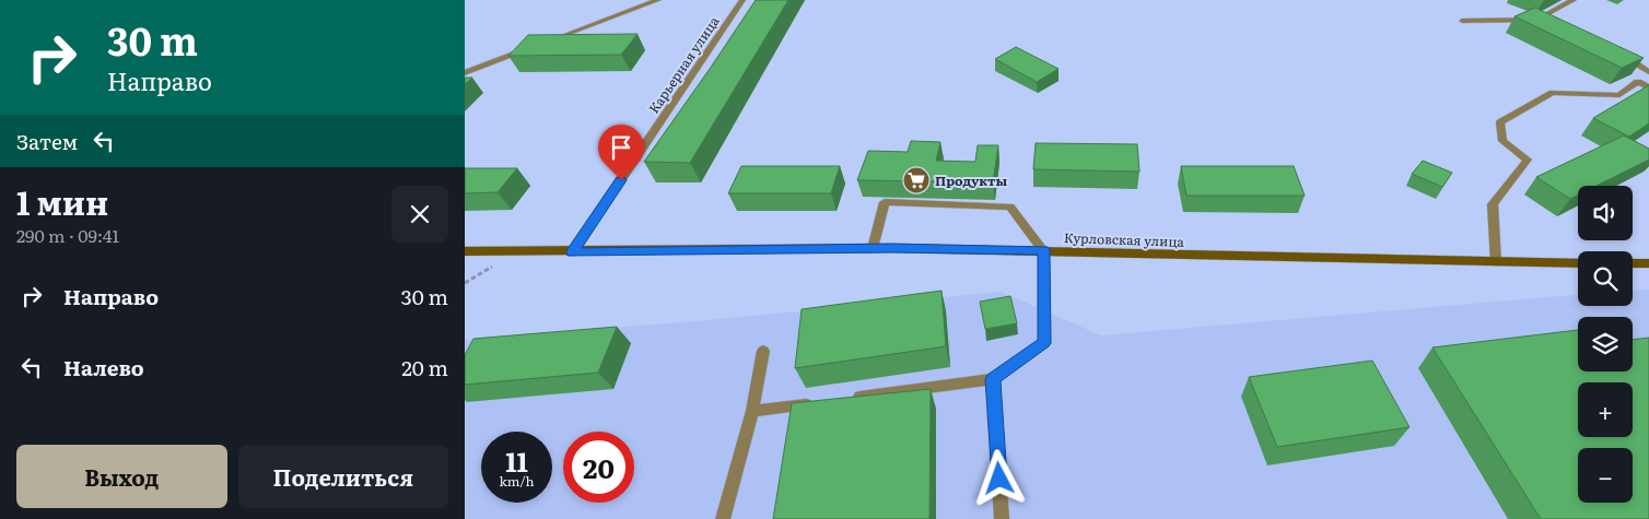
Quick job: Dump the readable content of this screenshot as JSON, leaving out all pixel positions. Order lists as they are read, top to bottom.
{
  "streets": {
    "main road": ["Курловская улица"],
    "street": ["Карьерная улица"]
  },
  "crossings": [
    ["Карьерная улица", "Курловская улица"]
  ],
  "places": {
    "supermarket": ["Продукты"]
  },
  "page": {
    "turn": ["30 m", "Направо"],
    "then": "Затем",
    "heading": ["1 мин", "290 m · 09:41"],
    "map_buttons": ["+", "−"],
    "list": [
      {
        "name": "Направо",
        "value": "30 m"
      },
      {
        "name": "Налево",
        "value": "20 m"
      }
    ],
    "speed": "11 km/h",
    "limit": "20",
    "buttons": ["Выход", "Поделиться"]
  }
}
